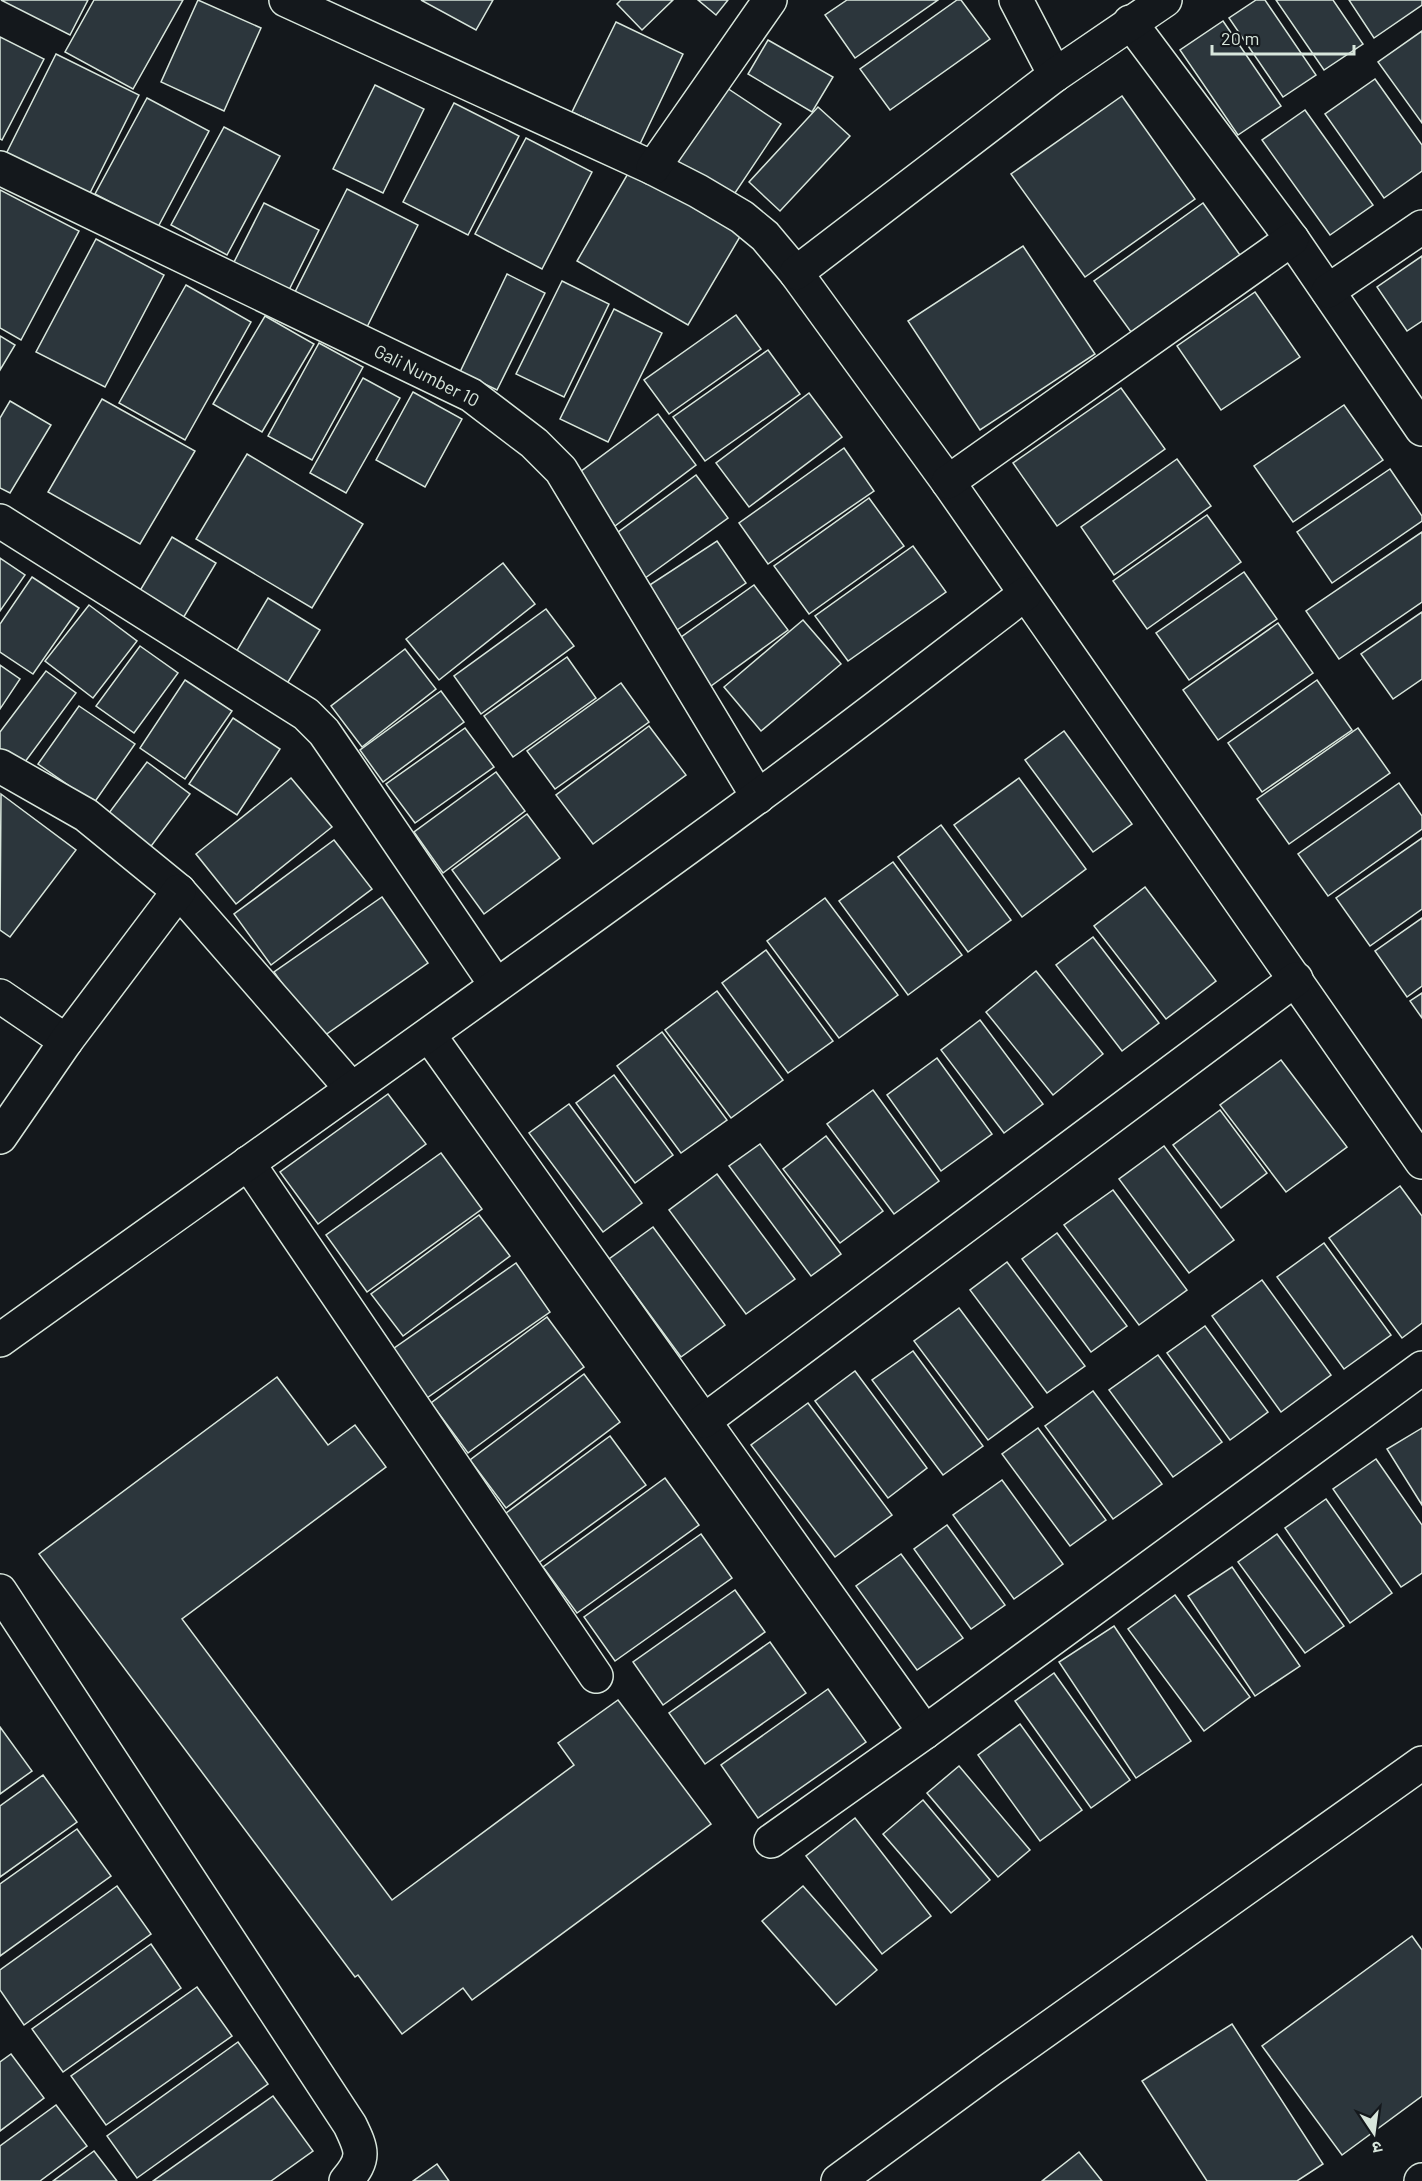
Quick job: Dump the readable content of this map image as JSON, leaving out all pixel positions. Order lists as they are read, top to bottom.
{
  "streets": {
    "street": ["Gali Number 10"]
  },
  "scale_bar": "20 m",
  "north": "bottom"
}
